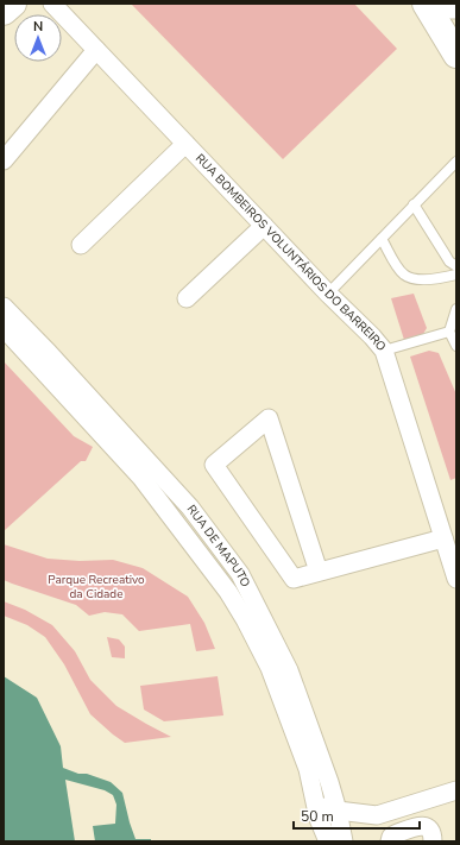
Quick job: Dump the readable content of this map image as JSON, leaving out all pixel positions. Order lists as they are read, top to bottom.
{
  "streets": {
    "street": ["RUA BOMBEIROS VOLUNTÁRIOS DO BARREIRO", "RUA DE MAPUTO"]
  },
  "parks": ["Parque Recreativo da Cidade"],
  "scale_bar": "50 m",
  "north": "top"
}
